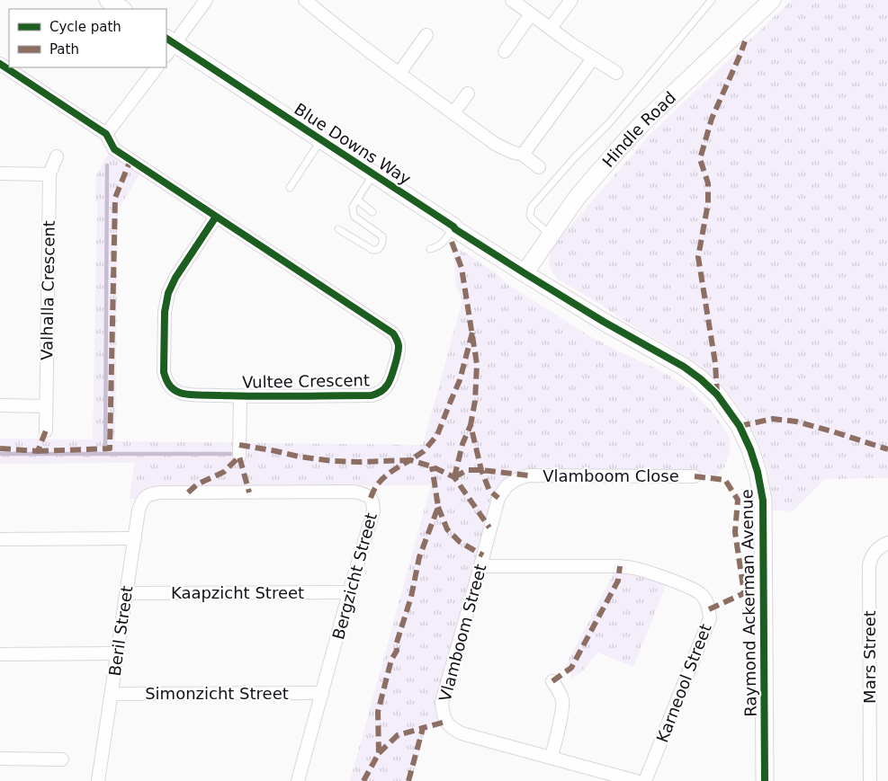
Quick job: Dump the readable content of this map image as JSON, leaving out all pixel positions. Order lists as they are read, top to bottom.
{
  "streets": {
    "street": [
      "Hindle Road",
      "Blue Downs Way",
      "Valhalla Crescent",
      "Vultee Crescent",
      "Vlamboom Close",
      "Bergzicht Street",
      "Kaapzicht Street",
      "Raymond Ackerman Avenue",
      "Beril Street",
      "Vlamboom Street",
      "Mars Street",
      "Karneool Street",
      "Simonzicht Street"
    ]
  },
  "crossings": [
    ["Hindle Road", "Blue Downs Way"],
    ["Hindle Road", "Raymond Ackerman Avenue"],
    ["Blue Downs Way", "Raymond Ackerman Avenue"],
    ["Vlamboom Close", "Vlamboom Street"],
    ["Bergzicht Street", "Kaapzicht Street"],
    ["Bergzicht Street", "Beril Street"],
    ["Bergzicht Street", "Simonzicht Street"],
    ["Kaapzicht Street", "Beril Street"],
    ["Beril Street", "Simonzicht Street"],
    ["Vlamboom Street", "Karneool Street"]
  ],
  "legend": ["Cycle path", "Path"]
}
